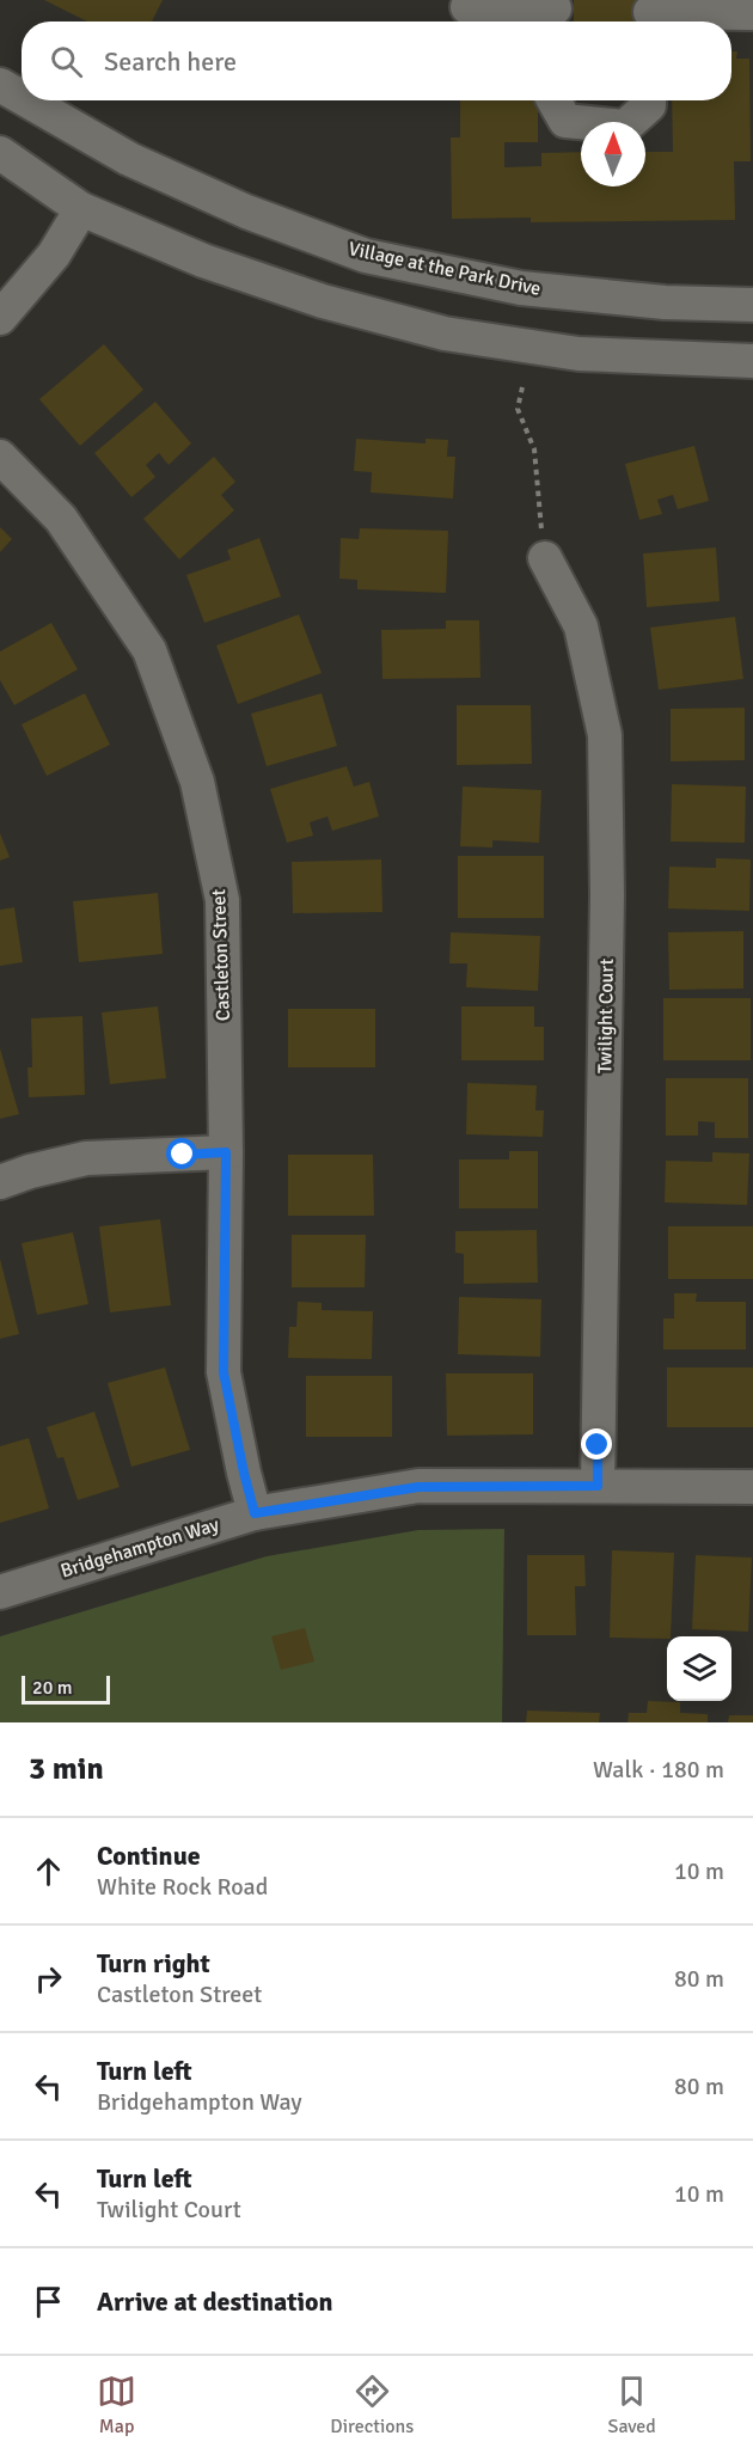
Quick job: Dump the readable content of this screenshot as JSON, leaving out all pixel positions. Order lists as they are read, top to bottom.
{
  "streets": {
    "street": [
      "Village at the Park Drive",
      "Castleton Street",
      "Twilight Court",
      "Bridgehampton Way"
    ]
  },
  "crossings": [
    ["Castleton Street", "Bridgehampton Way"],
    ["Twilight Court", "Bridgehampton Way"]
  ],
  "scale_bar": "20 m",
  "north": "top",
  "page": {
    "search": "Search here",
    "scale": "20 m",
    "heading": ["3 min", "Walk · 180 m"],
    "list": [
      ["Continue", "White Rock Road", "10 m"],
      ["Turn right", "Castleton Street", "80 m"],
      ["Turn left", "Bridgehampton Way", "80 m"],
      ["Turn left", "Twilight Court", "10 m"],
      "Arrive at destination"
    ],
    "nav": ["Map", "Directions", "Saved"]
  }
}
